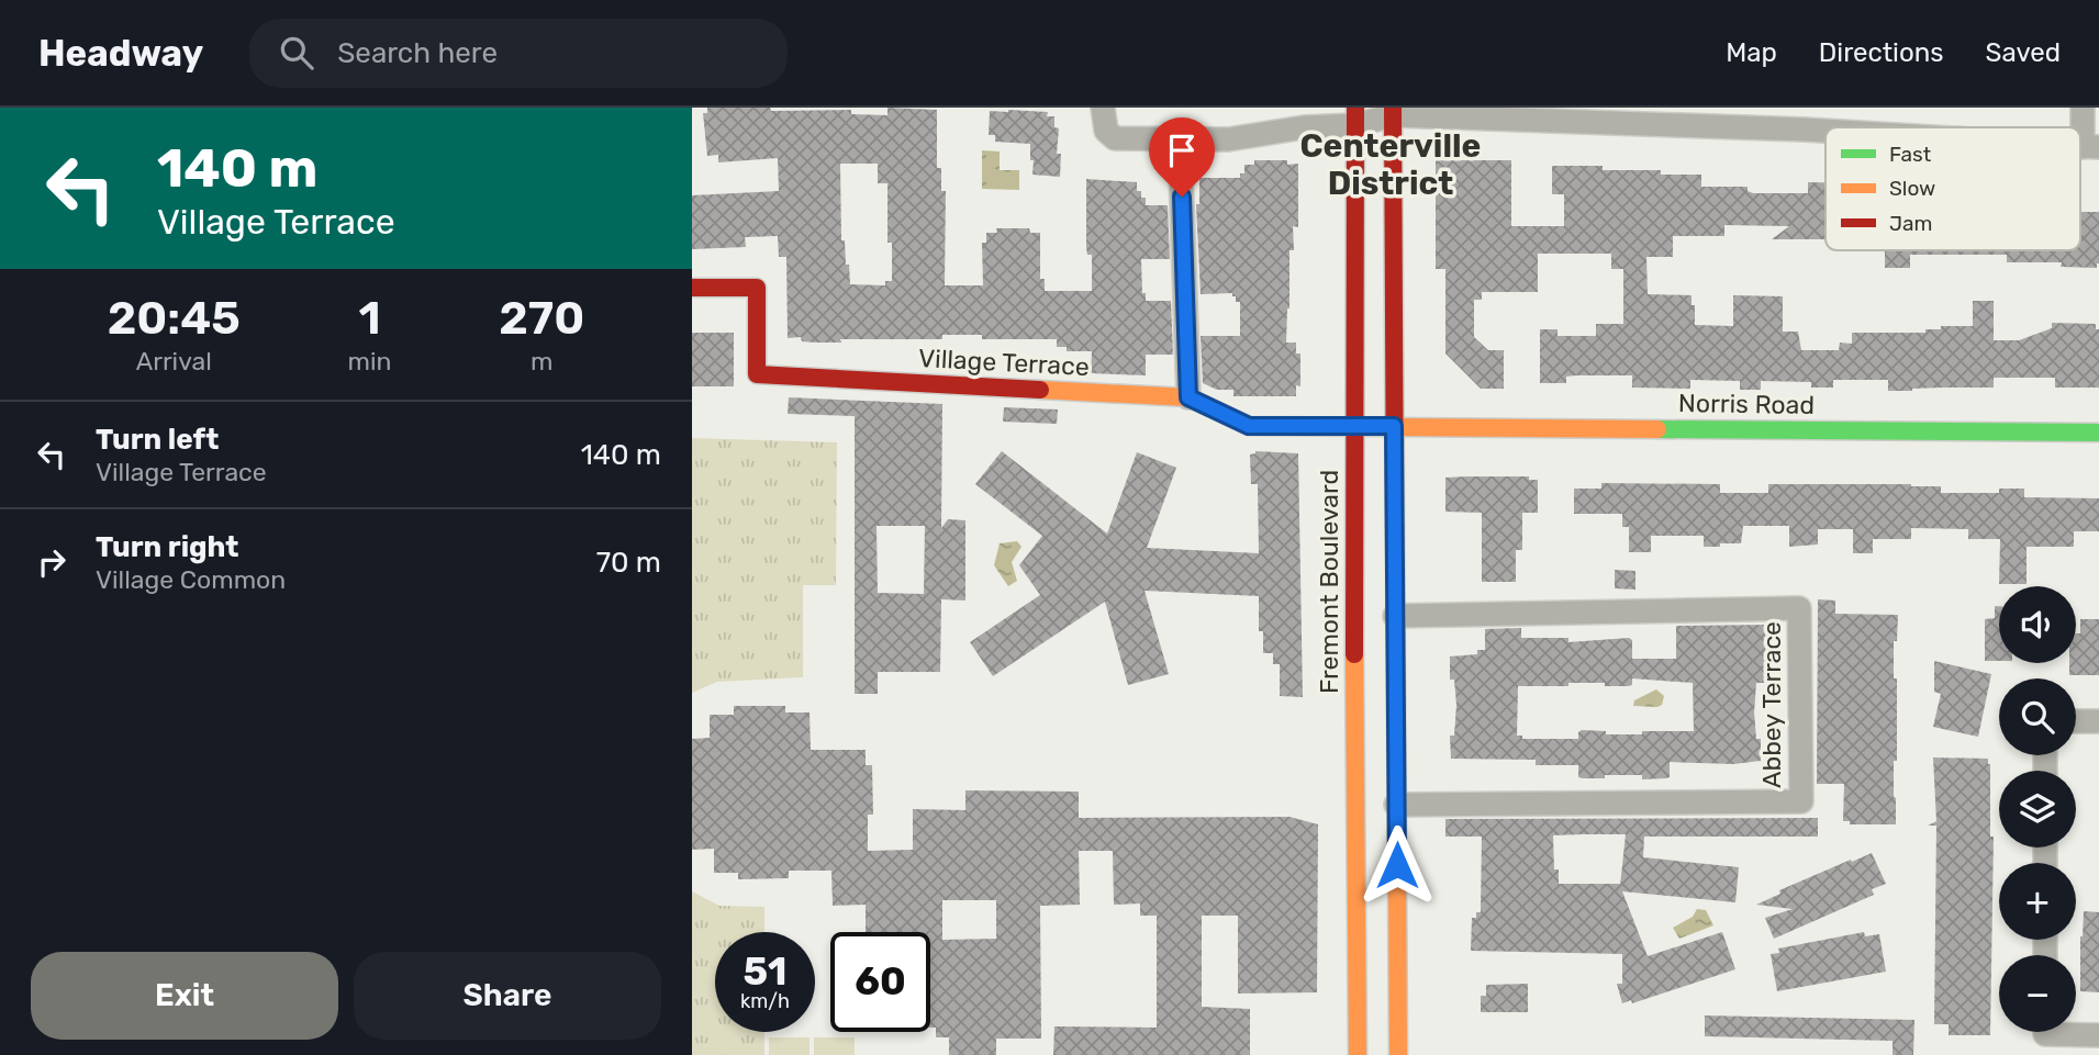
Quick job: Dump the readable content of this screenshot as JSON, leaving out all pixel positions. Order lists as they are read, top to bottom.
{
  "streets": {
    "main road": ["Village Terrace", "Norris Road", "Fremont Boulevard"],
    "street": ["Abbey Terrace"]
  },
  "crossings": [
    ["Village Terrace", "Norris Road"],
    ["Village Terrace", "Fremont Boulevard"]
  ],
  "districts": ["Centerville District"],
  "legend": ["Fast", "Slow", "Jam"],
  "page": {
    "header": "Headway",
    "search": "Search here",
    "nav": ["Map", "Directions", "Saved"],
    "turn": ["140 m", "Village Terrace"],
    "eta": [
      "20:45",
      "Arrival",
      "1",
      "min",
      "270",
      "m"
    ],
    "list": [
      {
        "name": "Turn left",
        "note": "Village Terrace",
        "value": "140 m"
      },
      {
        "name": "Turn right",
        "note": "Village Common",
        "value": "70 m"
      }
    ],
    "map_buttons": ["+", "−"],
    "speed": "51 km/h",
    "limit": "60",
    "buttons": ["Exit", "Share"]
  }
}
